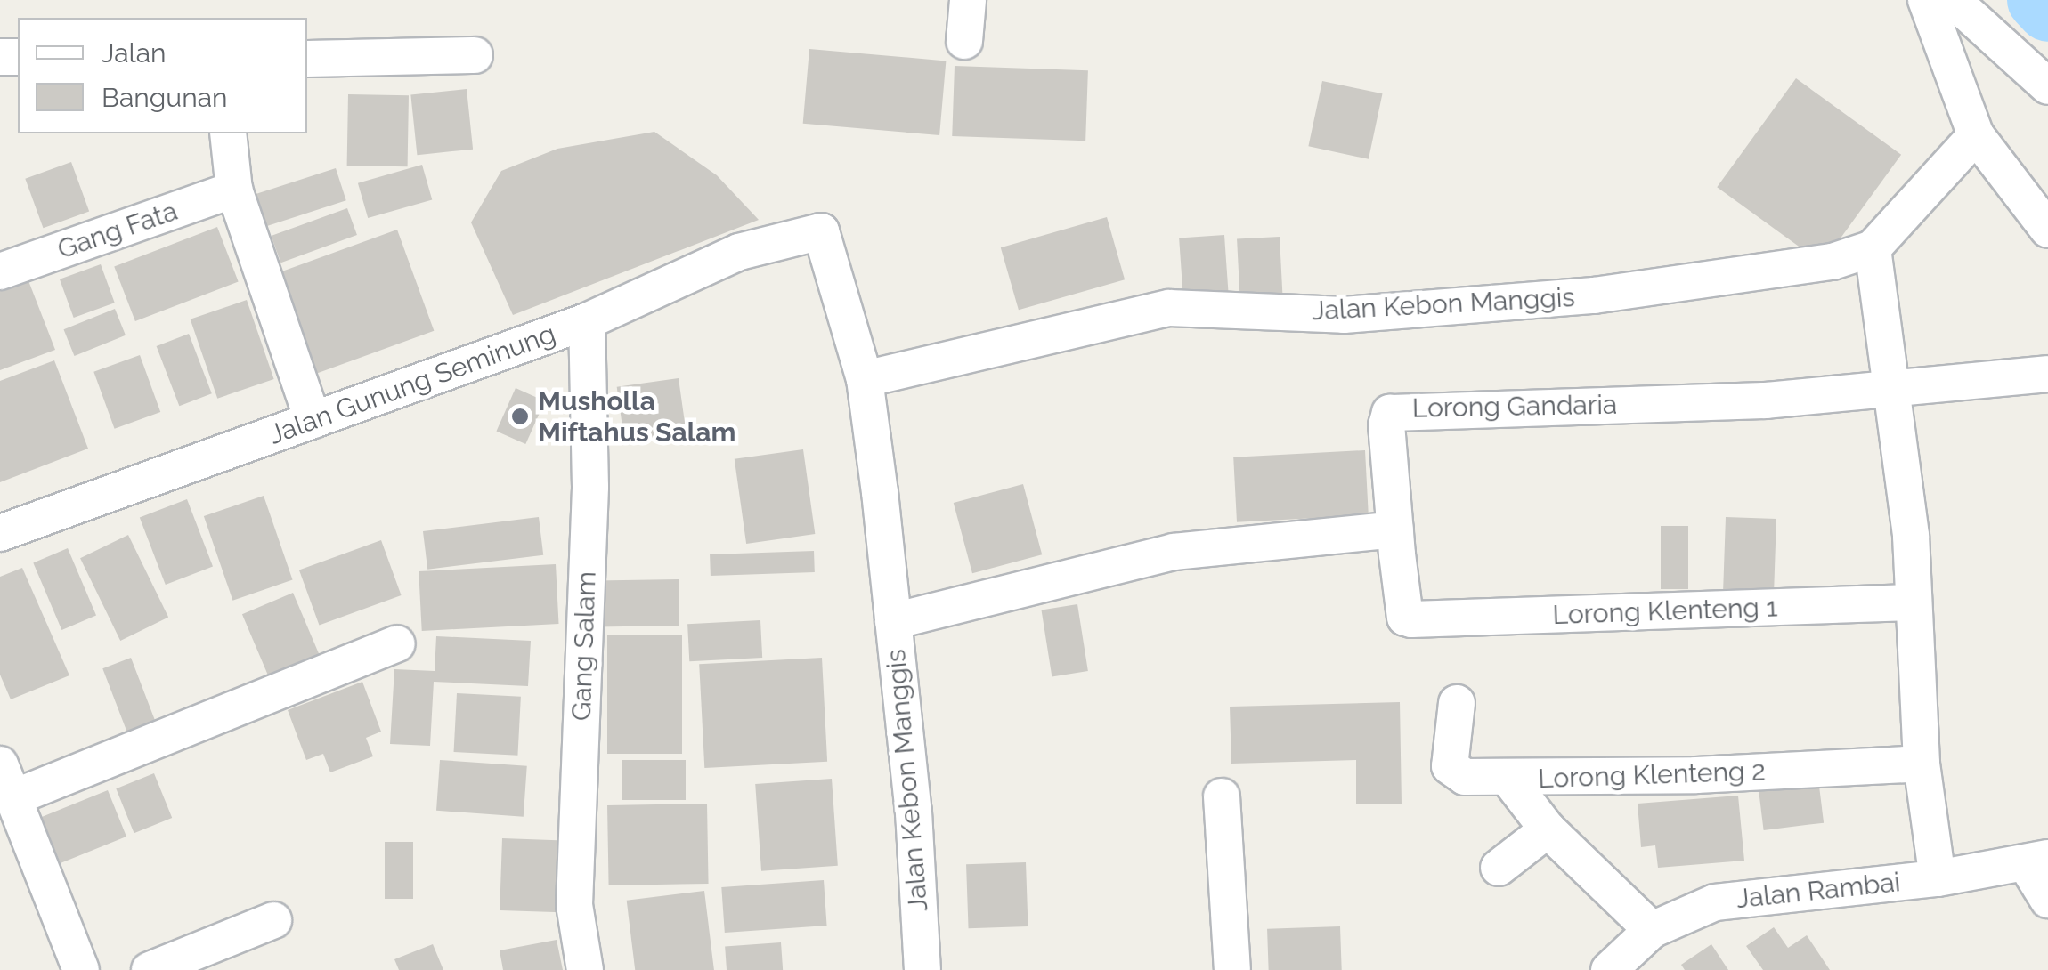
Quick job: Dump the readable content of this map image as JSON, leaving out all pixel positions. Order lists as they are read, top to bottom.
{
  "streets": {
    "street": [
      "Gang Fata",
      "Jalan Kebon Manggis",
      "Jalan Gunung Seminung",
      "Lorong Gandaria",
      "Lorong Klenteng 1",
      "Gang Salam",
      "Lorong Klenteng 2",
      "Jalan Rambai"
    ]
  },
  "crossings": [
    ["Jalan Kebon Manggis", "Jalan Gunung Seminung"],
    ["Jalan Gunung Seminung", "Gang Salam"],
    ["Lorong Gandaria", "Lorong Klenteng 1"]
  ],
  "places": ["Musholla Miftahus Salam"],
  "legend": ["Jalan", "Bangunan"]
}
